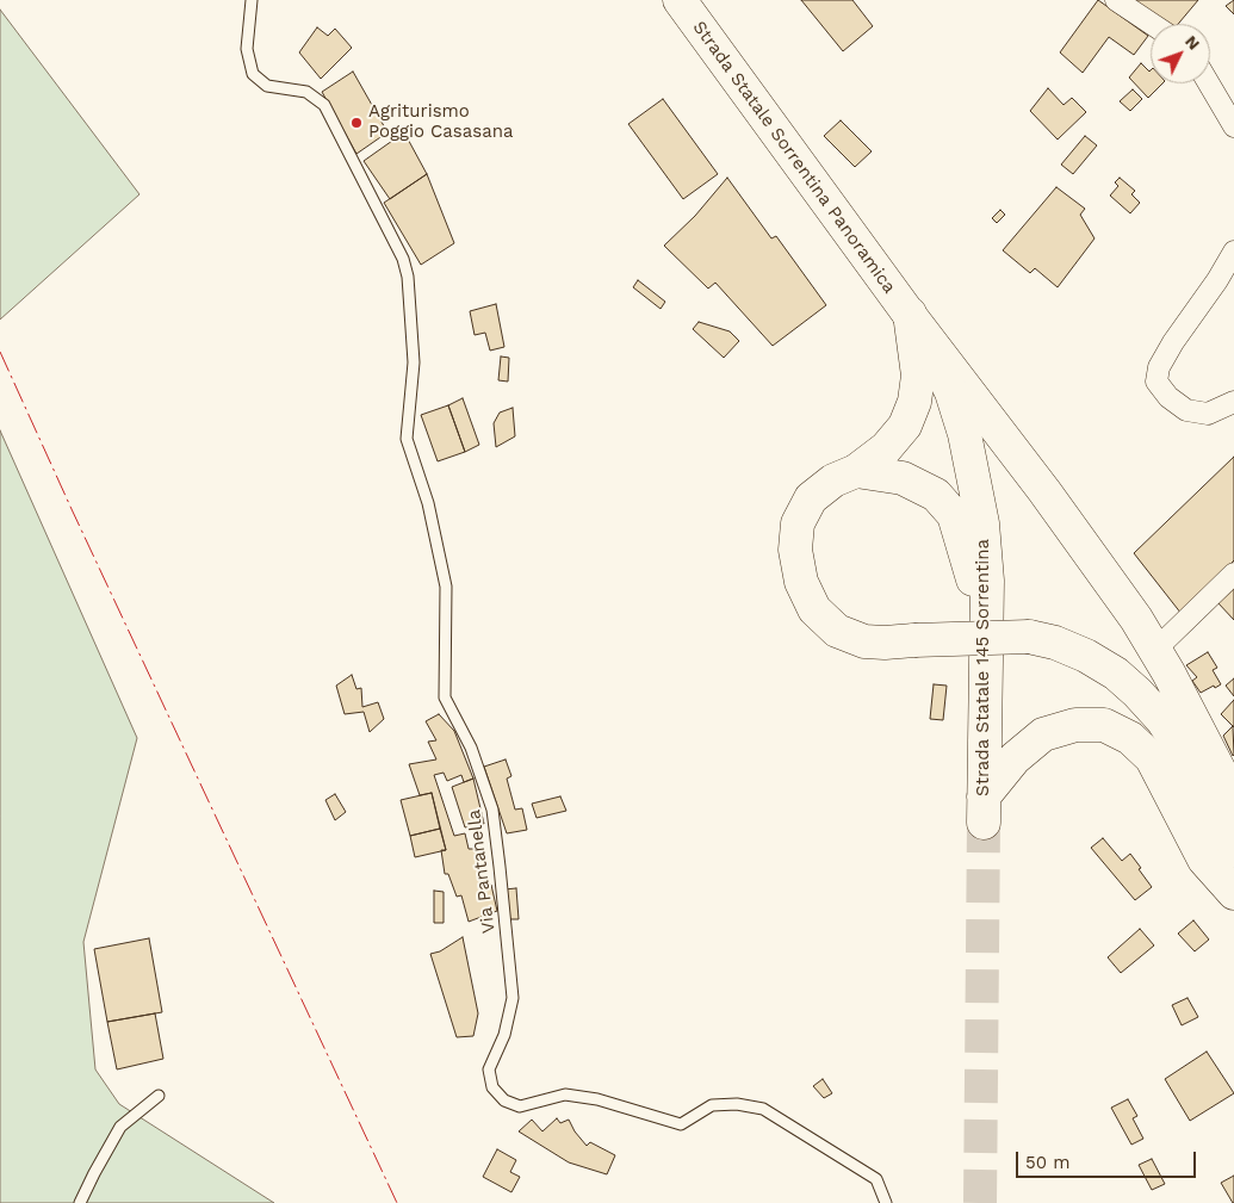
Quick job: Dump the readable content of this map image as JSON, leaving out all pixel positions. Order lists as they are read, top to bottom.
{
  "streets": {
    "main road": ["Strada Statale Sorrentina Panoramica", "Strada Statale 145 Sorrentina"],
    "lane": ["Via Pantanella"]
  },
  "crossings": [
    ["Strada Statale Sorrentina Panoramica", "Strada Statale 145 Sorrentina"]
  ],
  "places": ["Agriturismo Poggio Casasana"],
  "scale_bar": "50 m",
  "north": "top right"
}
